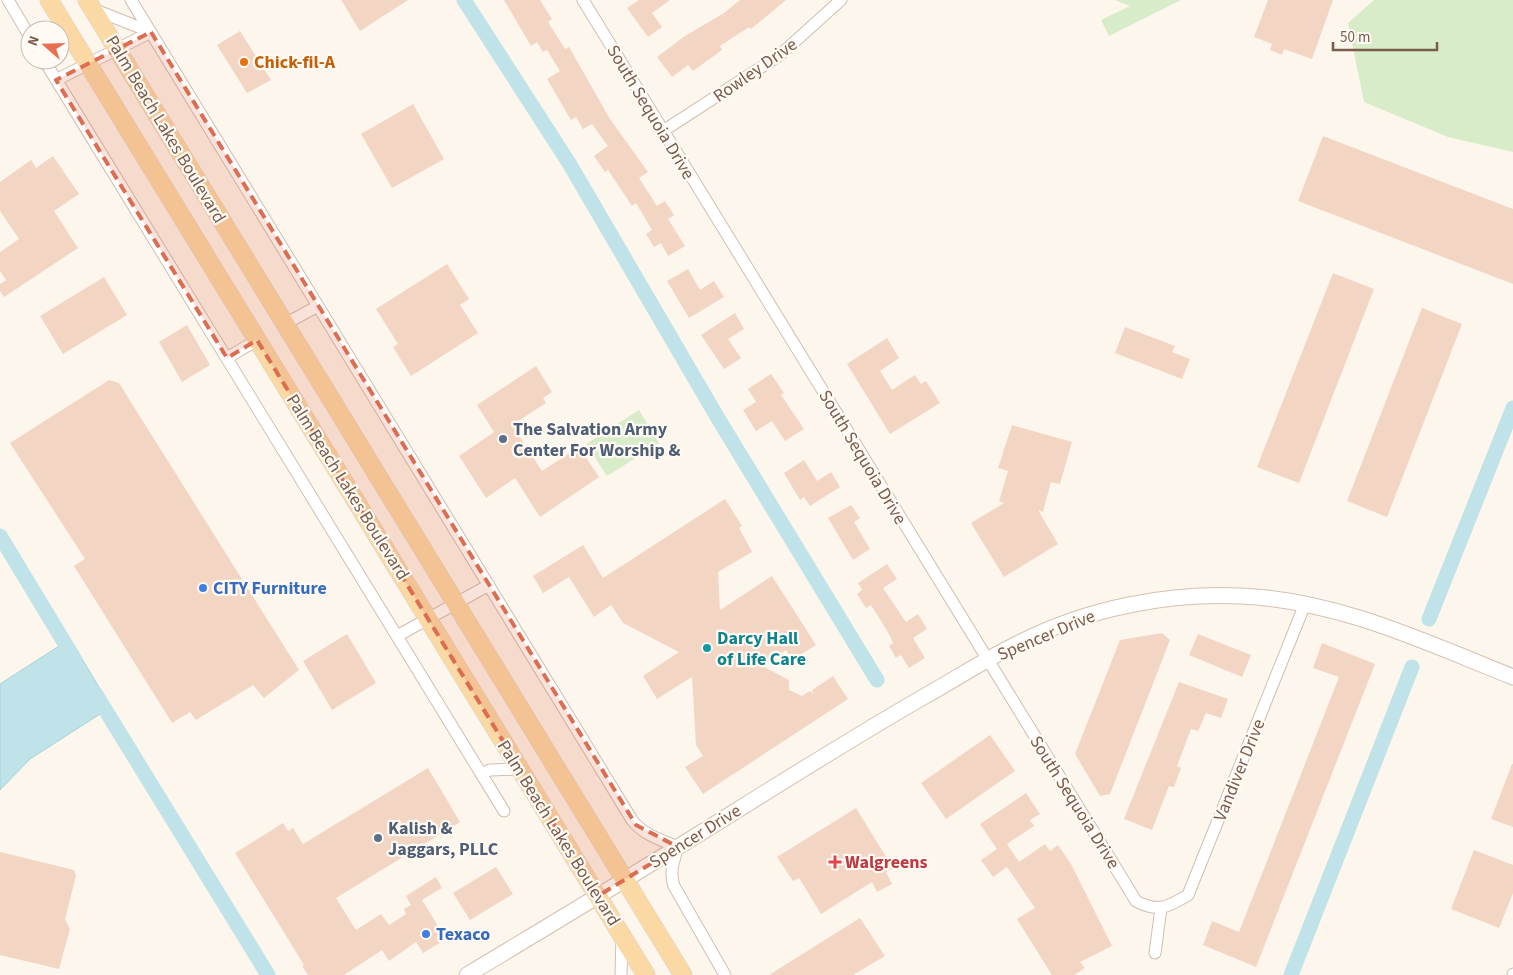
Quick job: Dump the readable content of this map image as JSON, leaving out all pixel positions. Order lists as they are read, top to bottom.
{
  "streets": {
    "main road": ["Palm Beach Lakes Boulevard"],
    "street": [
      "Rowley Drive",
      "South Sequoia Drive",
      "Spencer Drive",
      "Vandiver Drive"
    ]
  },
  "crossings": [
    ["Rowley Drive", "South Sequoia Drive"],
    ["South Sequoia Drive", "Spencer Drive"],
    ["South Sequoia Drive", "Vandiver Drive"],
    ["Palm Beach Lakes Boulevard", "Spencer Drive"],
    ["Spencer Drive", "Vandiver Drive"]
  ],
  "places": {
    "other": [
      "Chick-fil-A",
      "The Salvation Army Center For Worship &",
      "CITY Furniture",
      "Darcy Hall of Life Care",
      "Kalish & Jaggars, PLLC",
      "Texaco"
    ],
    "health": ["Walgreens"]
  },
  "scale_bar": "50 m",
  "north": "left"
}
